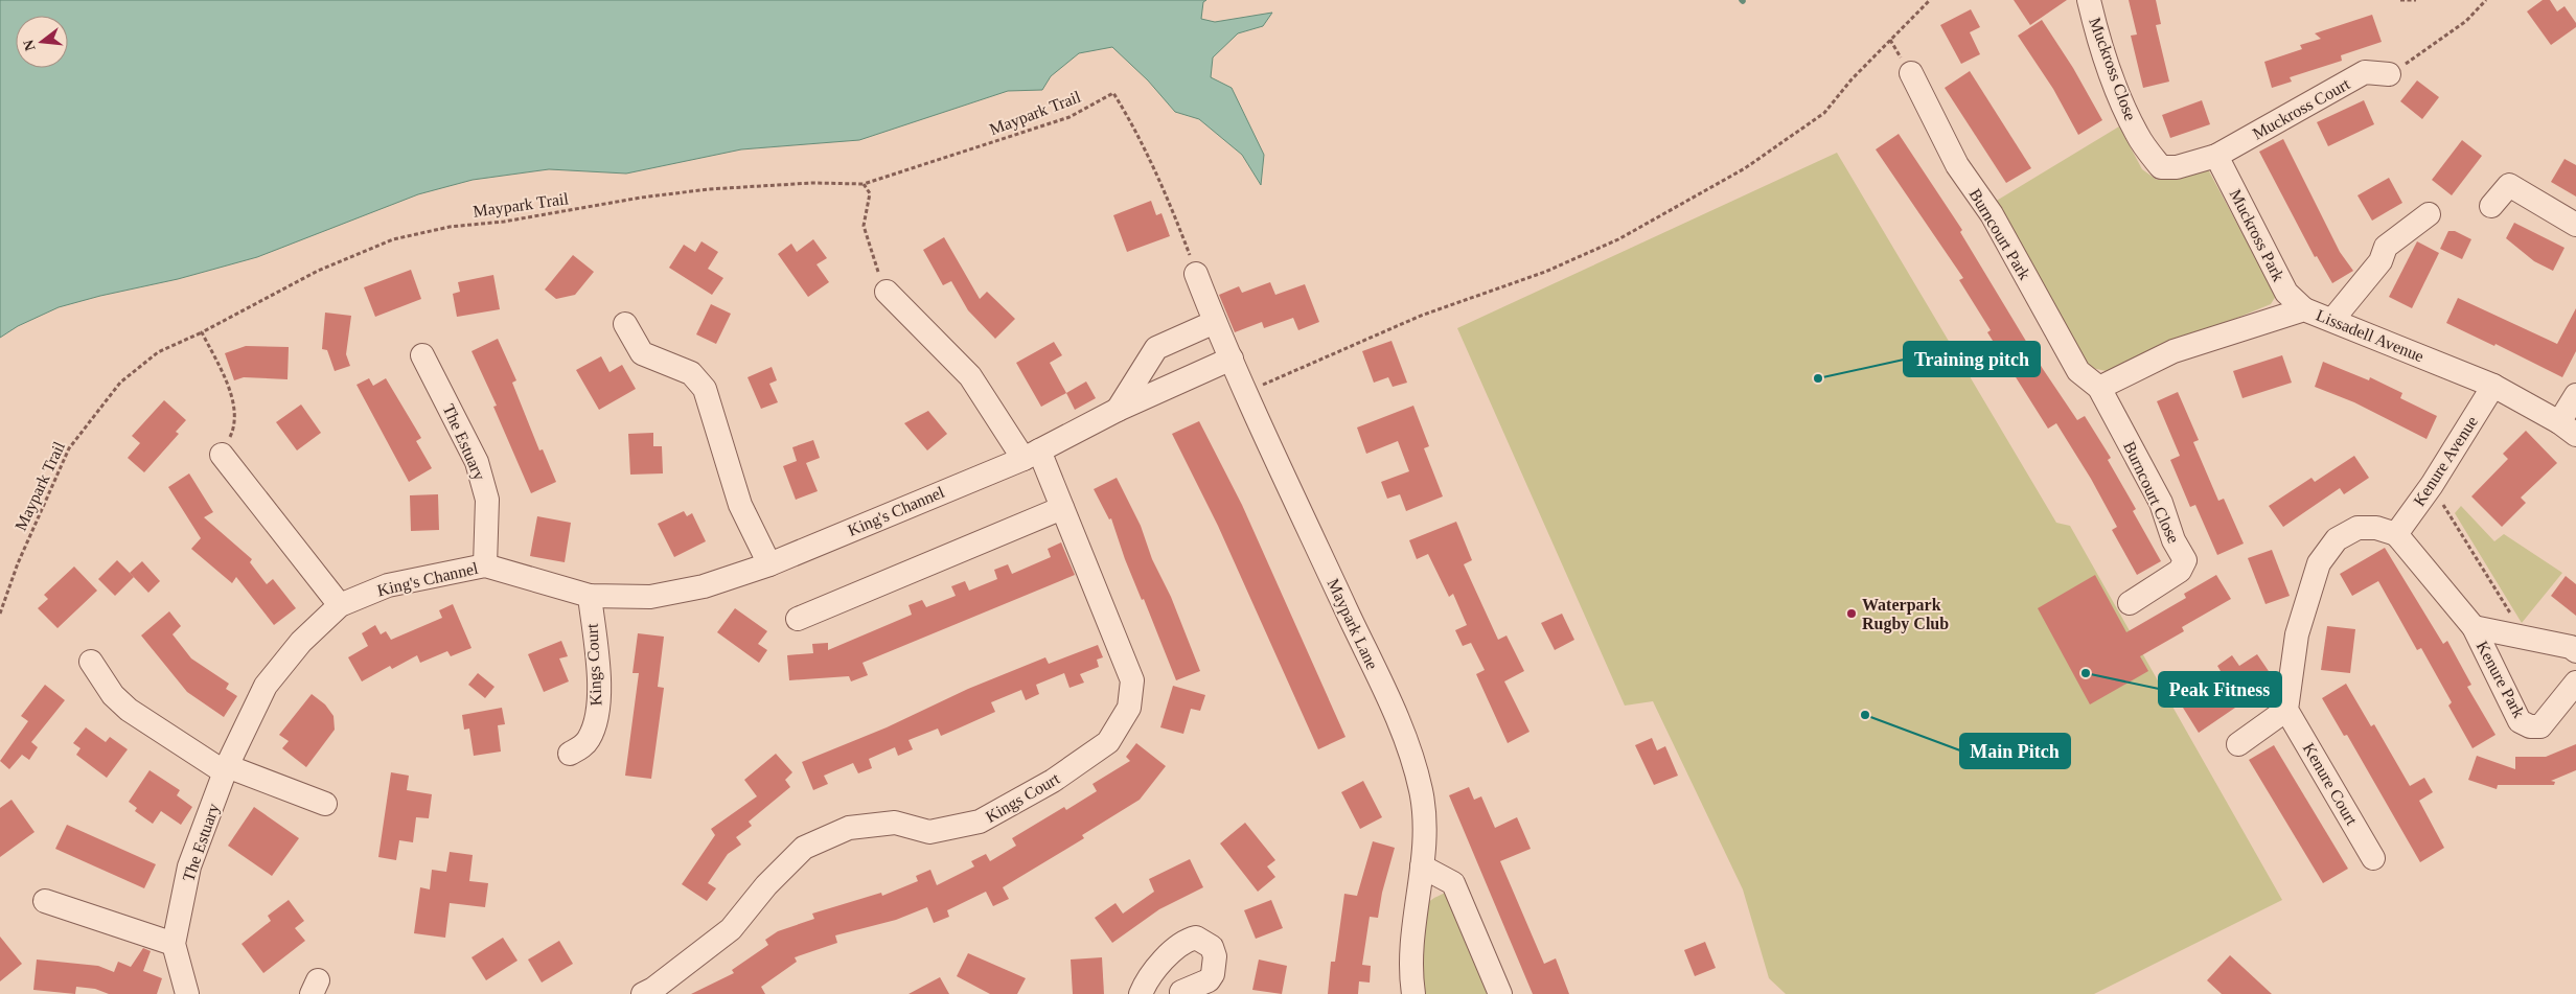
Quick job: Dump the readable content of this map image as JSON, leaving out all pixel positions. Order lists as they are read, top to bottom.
{
  "streets": {
    "street": [
      "Muckross Close",
      "Muckross Court",
      "Burncourt Park",
      "Muckross Park",
      "Lissadell Avenue",
      "The Estuary",
      "Kenure Avenue",
      "Burncourt Close",
      "King's Channel",
      "Maypark Lane",
      "Kings Court",
      "Kenure Park",
      "Kenure Court"
    ],
    "path": ["Maypark Trail"]
  },
  "crossings": [
    ["Muckross Close", "Muckross Court"],
    ["Muckross Close", "Muckross Park"],
    ["Muckross Court", "Muckross Park"],
    ["Maypark Trail", "Maypark Lane"],
    ["Burncourt Park", "Lissadell Avenue"],
    ["Burncourt Park", "Burncourt Close"],
    ["Muckross Park", "Lissadell Avenue"],
    ["Lissadell Avenue", "Kenure Avenue"],
    ["Lissadell Avenue", "Burncourt Close"],
    ["The Estuary", "King's Channel"],
    ["Kenure Avenue", "Kenure Park"],
    ["King's Channel", "Maypark Lane"],
    ["King's Channel", "Kings Court"]
  ],
  "places": [
    "Training pitch",
    "Waterpark Rugby Club",
    "Peak Fitness",
    "Main Pitch"
  ],
  "north": "left"
}
